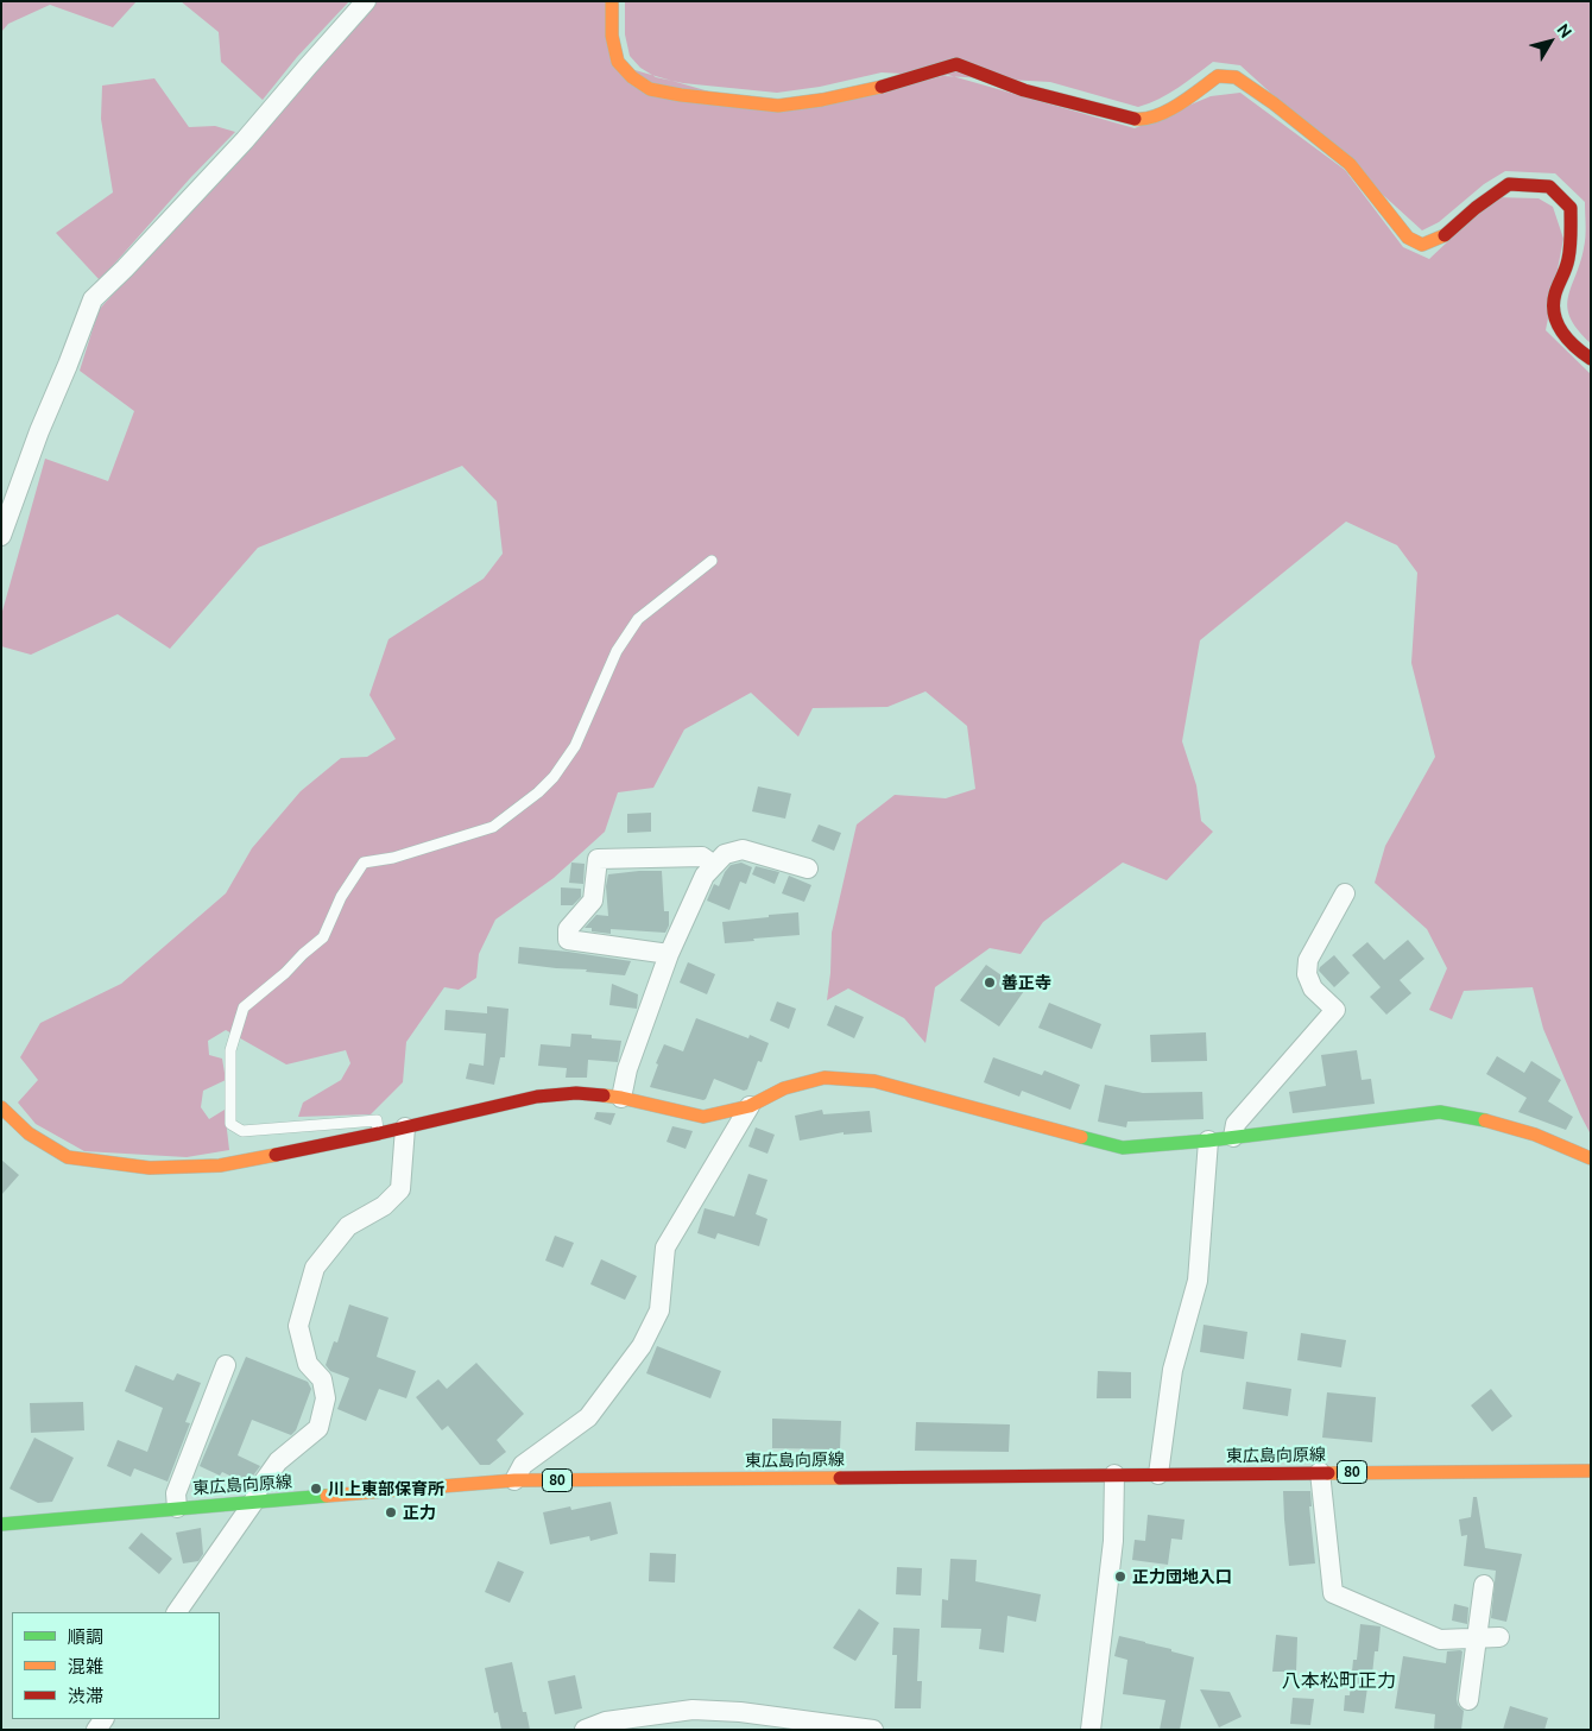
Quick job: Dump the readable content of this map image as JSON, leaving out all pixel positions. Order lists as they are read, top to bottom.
{
  "streets": {
    "street": ["東広島向原線", "80"]
  },
  "districts": ["八本松町正力"],
  "places": [
    "善正寺",
    "川上東部保育所",
    "正力",
    "正力団地入口"
  ],
  "legend": ["順調", "混雑", "渋滞"],
  "north": "top right"
}
